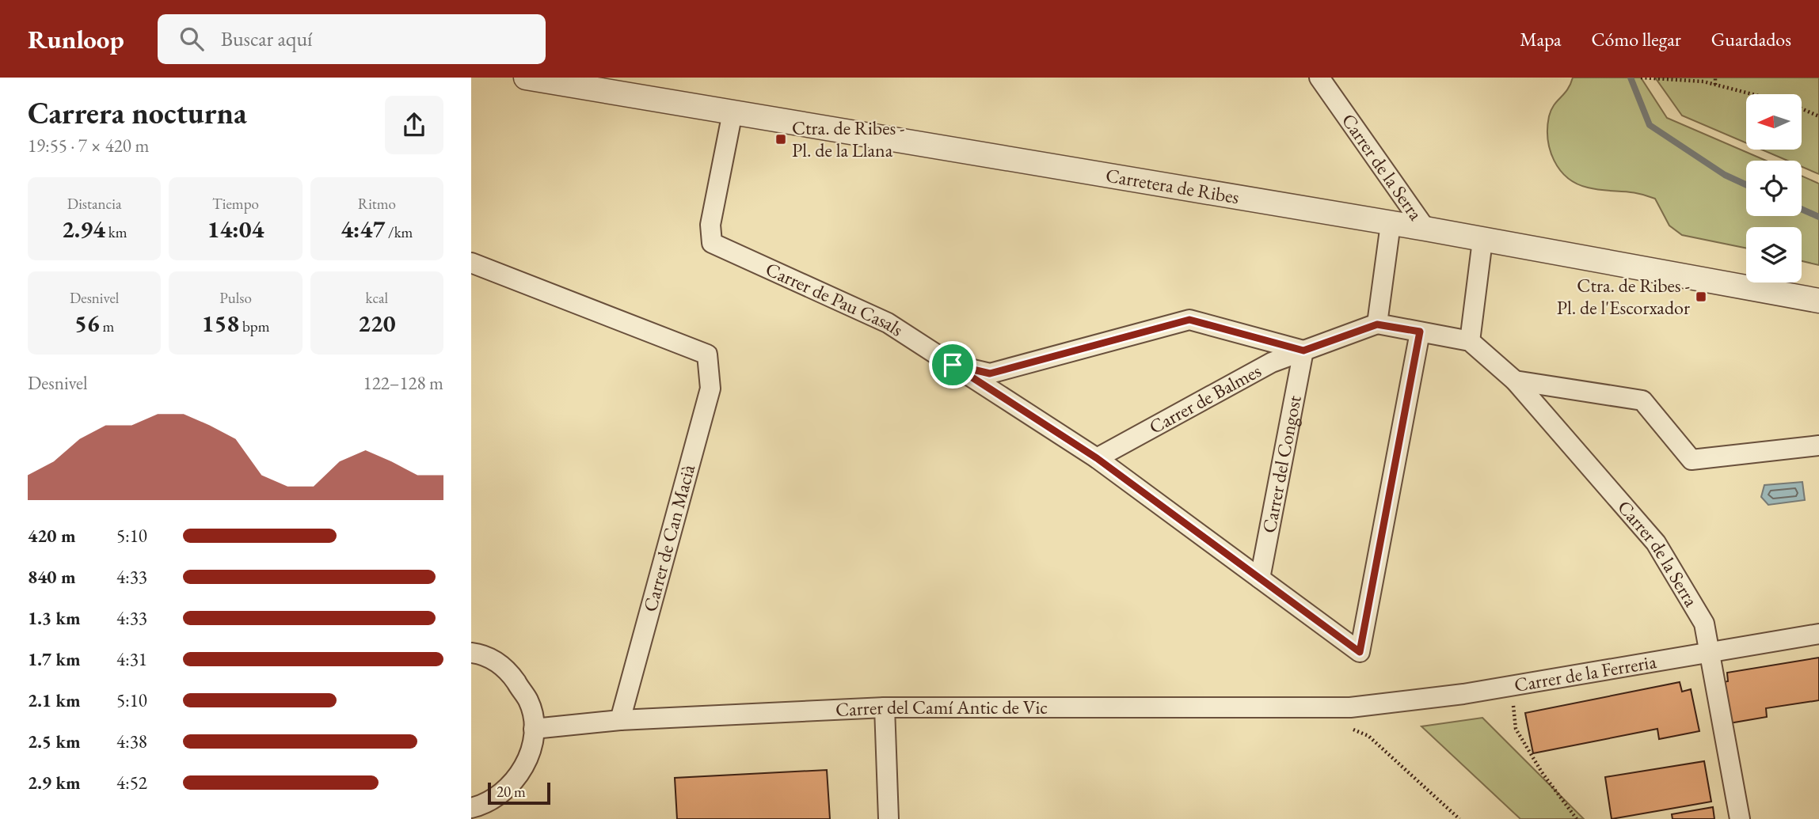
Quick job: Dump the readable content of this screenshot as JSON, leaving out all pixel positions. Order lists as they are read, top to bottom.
{
  "streets": {
    "street": [
      "Carrer de la Serra",
      "Carretera de Ribes",
      "Carrer de Pau Casals",
      "Carrer de Balmes",
      "Carrer del Congost",
      "Carrer de Can Macià",
      "Carrer de la Ferreria",
      "Carrer del Camí Antic de Vic"
    ]
  },
  "crossings": [
    ["Carrer de la Serra", "Carretera de Ribes"],
    ["Carrer de la Serra", "Carrer de la Ferreria"],
    ["Carretera de Ribes", "Carrer de Pau Casals"],
    ["Carrer de Pau Casals", "Carrer de Balmes"],
    ["Carrer de Pau Casals", "Carrer del Congost"],
    ["Carrer de Balmes", "Carrer del Congost"],
    ["Carrer de Can Macià", "Carrer del Camí Antic de Vic"],
    ["Carrer de la Ferreria", "Carrer del Camí Antic de Vic"]
  ],
  "places": {
    "transit": ["Ctra. de Ribes - Pl. de la Llana", "Ctra. de Ribes - Pl. de l'Escorxador"]
  },
  "scale_bar": "20 m",
  "north": "left",
  "page": {
    "header": "Runloop",
    "search": "Buscar aquí",
    "nav": ["Mapa", "Cómo llegar", "Guardados"],
    "heading": ["Carrera nocturna", "19:55 · 7 × 420 m"],
    "stats": [
      ["Distancia", "2.94 km"],
      ["Tiempo", "14:04"],
      ["Ritmo", "4:47 /km"],
      ["Desnivel", "56 m"],
      ["Pulso", "158 bpm"],
      ["kcal", "220"]
    ],
    "chart": ["Desnivel", "122–128 m"],
    "list": [
      {
        "name": "420 m",
        "note": "5:10"
      },
      {
        "name": "840 m",
        "note": "4:33"
      },
      {
        "name": "1.3 km",
        "note": "4:33"
      },
      {
        "name": "1.7 km",
        "note": "4:31"
      },
      {
        "name": "2.1 km",
        "note": "5:10"
      },
      {
        "name": "2.5 km",
        "note": "4:38"
      },
      {
        "name": "2.9 km",
        "note": "4:52"
      }
    ],
    "scale": "20 m"
  }
}
